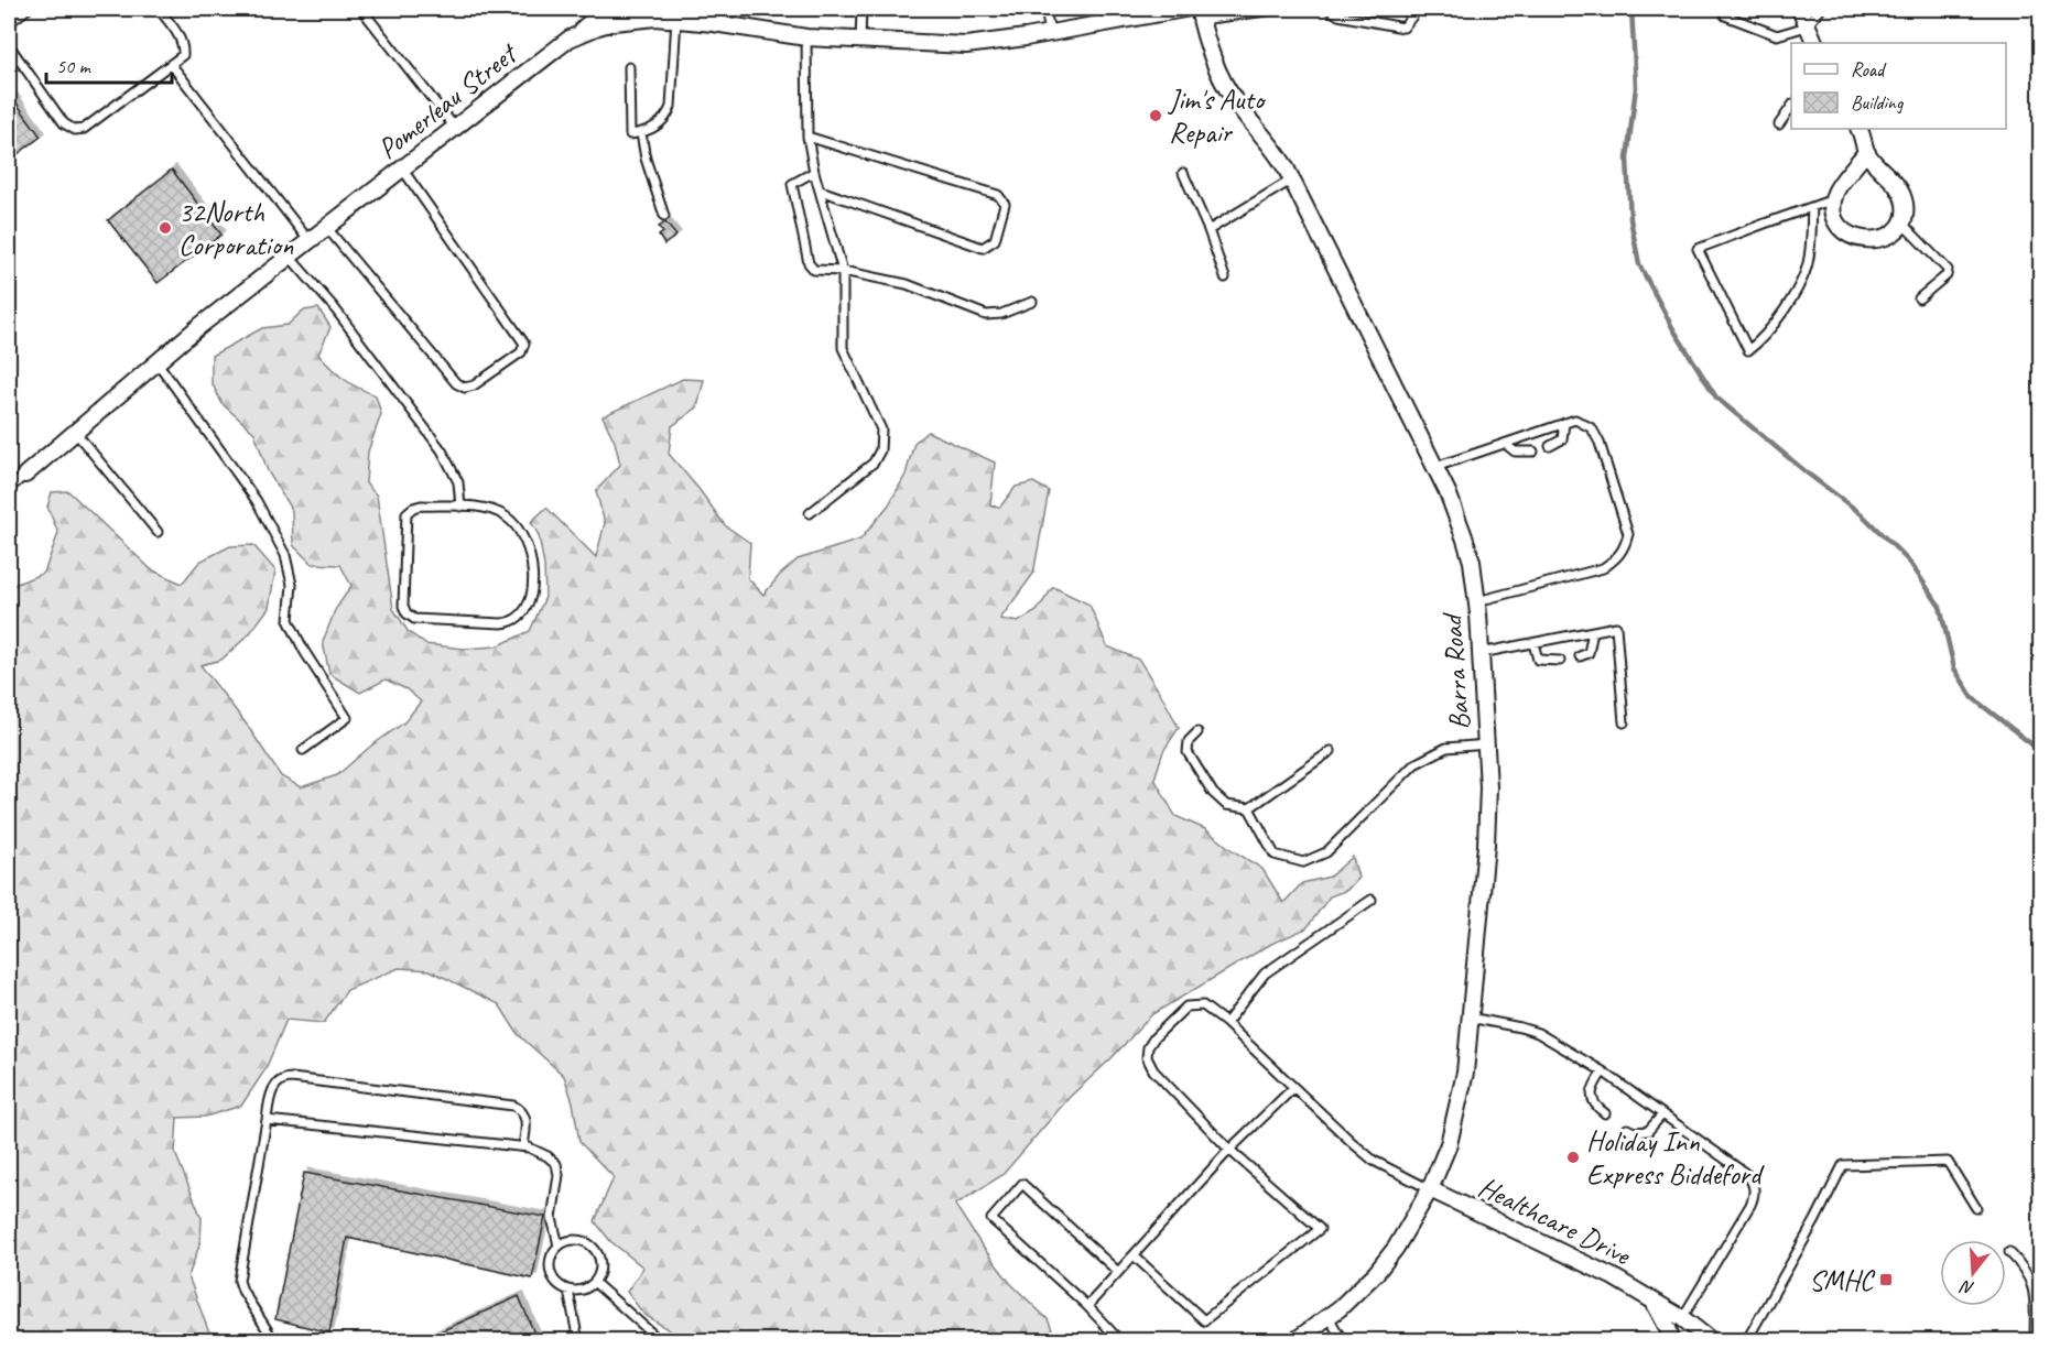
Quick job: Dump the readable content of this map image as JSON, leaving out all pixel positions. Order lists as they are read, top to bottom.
{
  "streets": {
    "street": ["Pomerleau Street", "Barra Road", "Healthcare Drive"]
  },
  "crossings": [
    ["Barra Road", "Healthcare Drive"]
  ],
  "places": {
    "other": ["Jim's Auto Repair", "32North Corporation", "Holiday Inn Express Biddeford"],
    "transit": ["SMHC"]
  },
  "legend": ["Road", "Building"],
  "scale_bar": "50 m",
  "north": "bottom"
}
